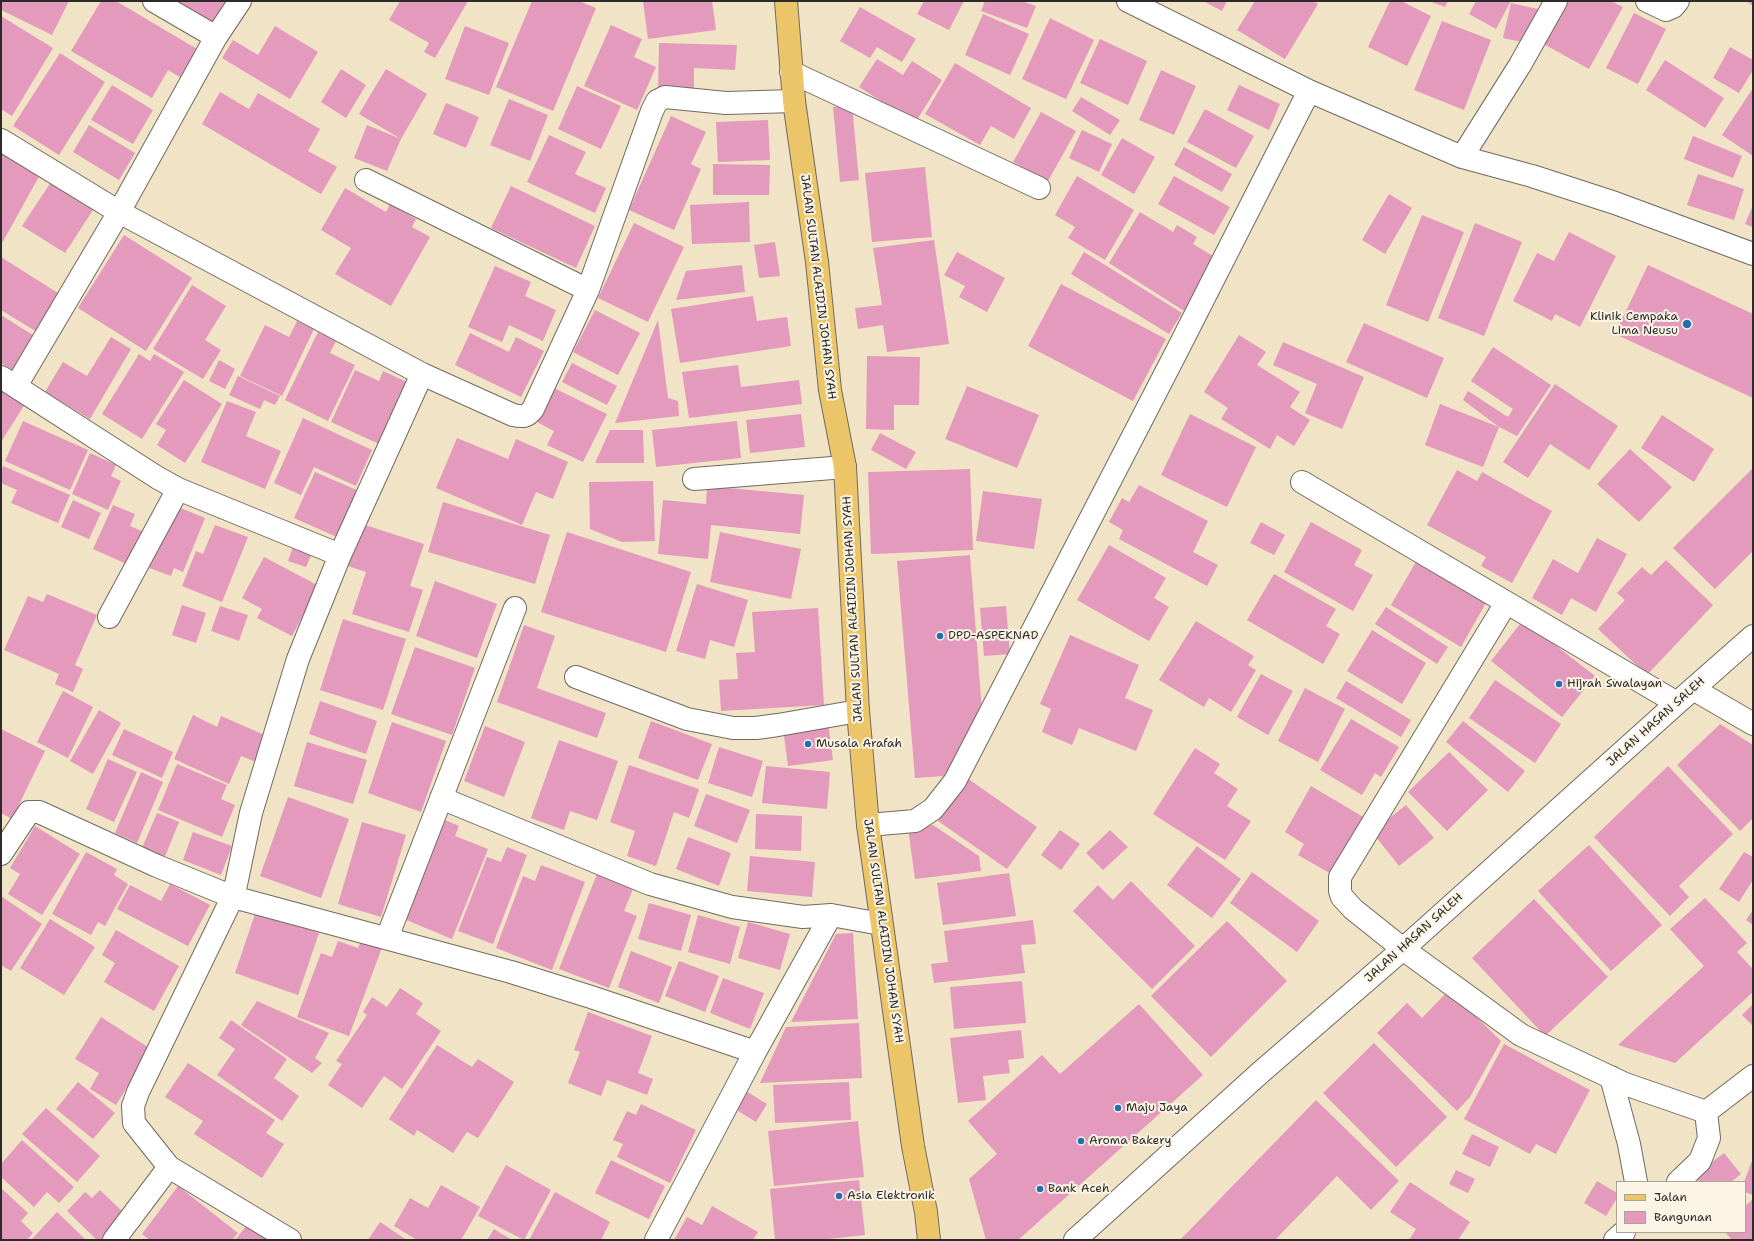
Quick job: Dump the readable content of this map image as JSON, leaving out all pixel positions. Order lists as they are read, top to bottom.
{
  "streets": {
    "main road": ["JALAN SULTAN ALAIDIN JOHAN SYAH"],
    "street": ["JALAN HASAN SALEH"]
  },
  "places": [
    "Klinik Cempaka Lima Neusu",
    "DPD-ASPEKNAD",
    "Hijrah Swalayan",
    "Musala Arafah",
    "Maju Jaya",
    "Aroma Bakery",
    "Bank Aceh",
    "Asia Elektronik"
  ],
  "legend": ["Jalan", "Bangunan"]
}
